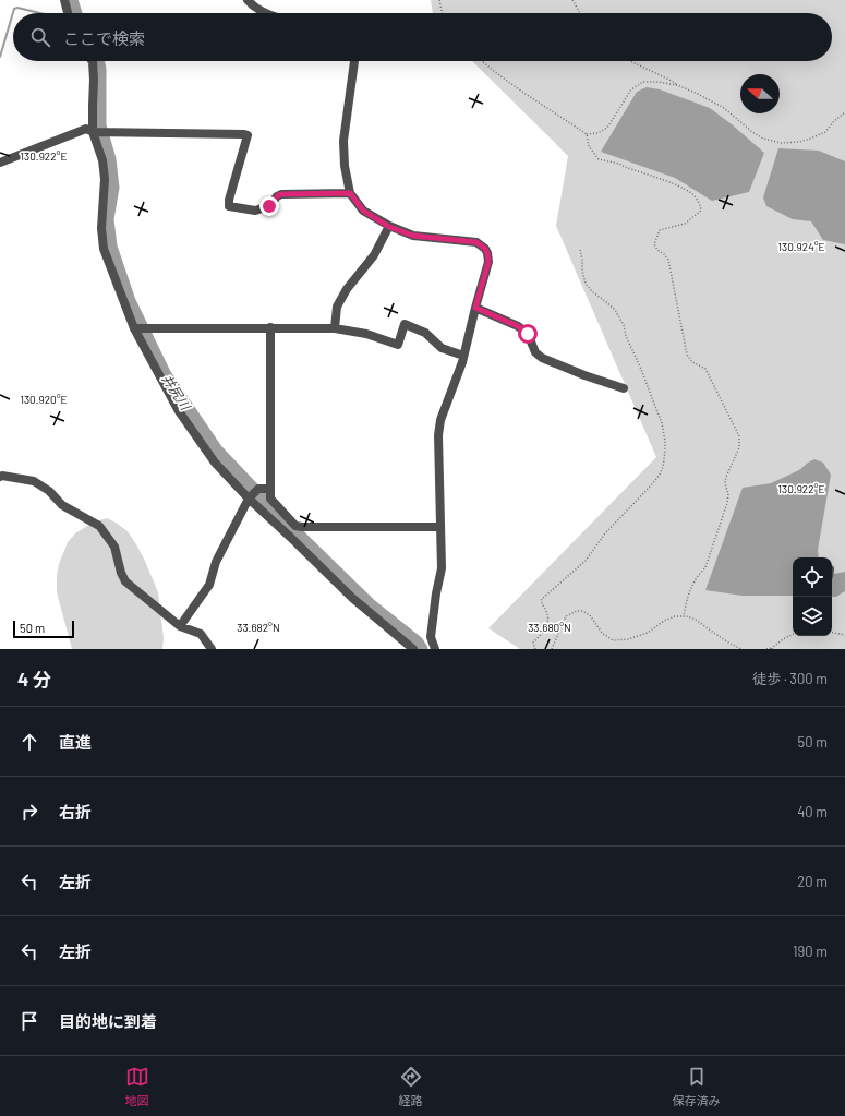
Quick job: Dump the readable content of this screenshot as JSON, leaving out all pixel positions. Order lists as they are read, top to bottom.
{
  "water": ["井尻川"],
  "scale_bar": "50 m",
  "north": "left",
  "page": {
    "search": "ここで検索",
    "scale": "50 m",
    "heading": ["4 分", "徒歩 · 300 m"],
    "list": [
      ["直進", "50 m"],
      ["右折", "40 m"],
      ["左折", "20 m"],
      ["左折", "190 m"],
      "目的地に到着"
    ],
    "nav": ["地図", "経路", "保存済み"]
  },
  "coordinates": [
    "130.922°E",
    "130.924°E",
    "130.920°E",
    "33.682°N",
    "33.680°N"
  ]
}
